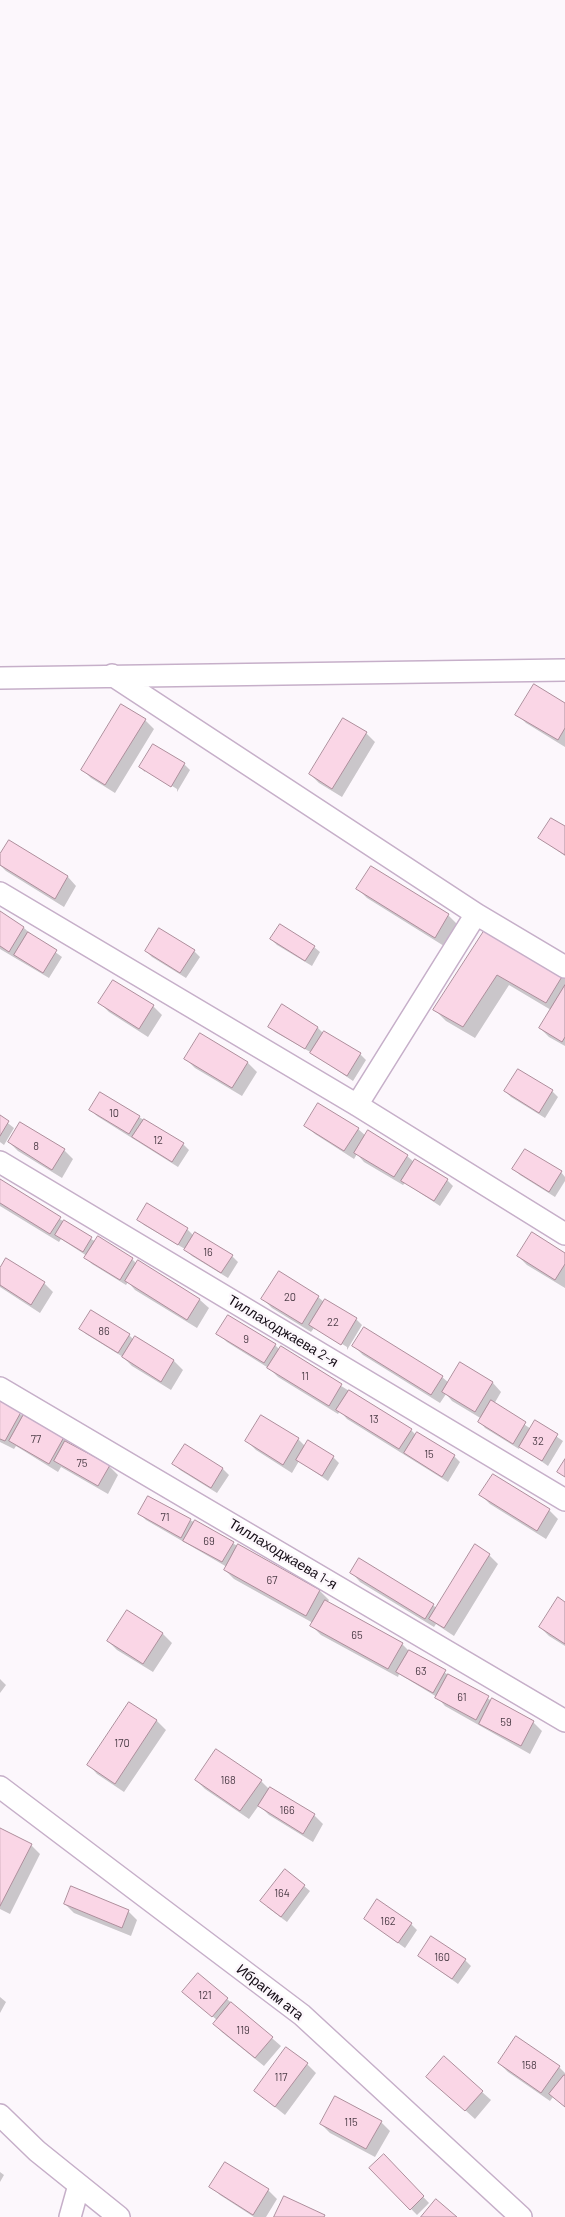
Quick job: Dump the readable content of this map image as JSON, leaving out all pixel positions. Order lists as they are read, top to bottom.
{
  "streets": {
    "street": ["Тиллаходжаева 2-я", "Тиллаходжаева 1-я", "Ибрагим ата"]
  },
  "house_numbers": [
    "10",
    "12",
    "8",
    "16",
    "20",
    "22",
    "86",
    "9",
    "11",
    "13",
    "77",
    "32",
    "15",
    "75",
    "71",
    "69",
    "67",
    "65",
    "63",
    "61",
    "59",
    "170",
    "168",
    "166",
    "164",
    "162",
    "160",
    "121",
    "119",
    "158",
    "117",
    "115"
  ]
}
